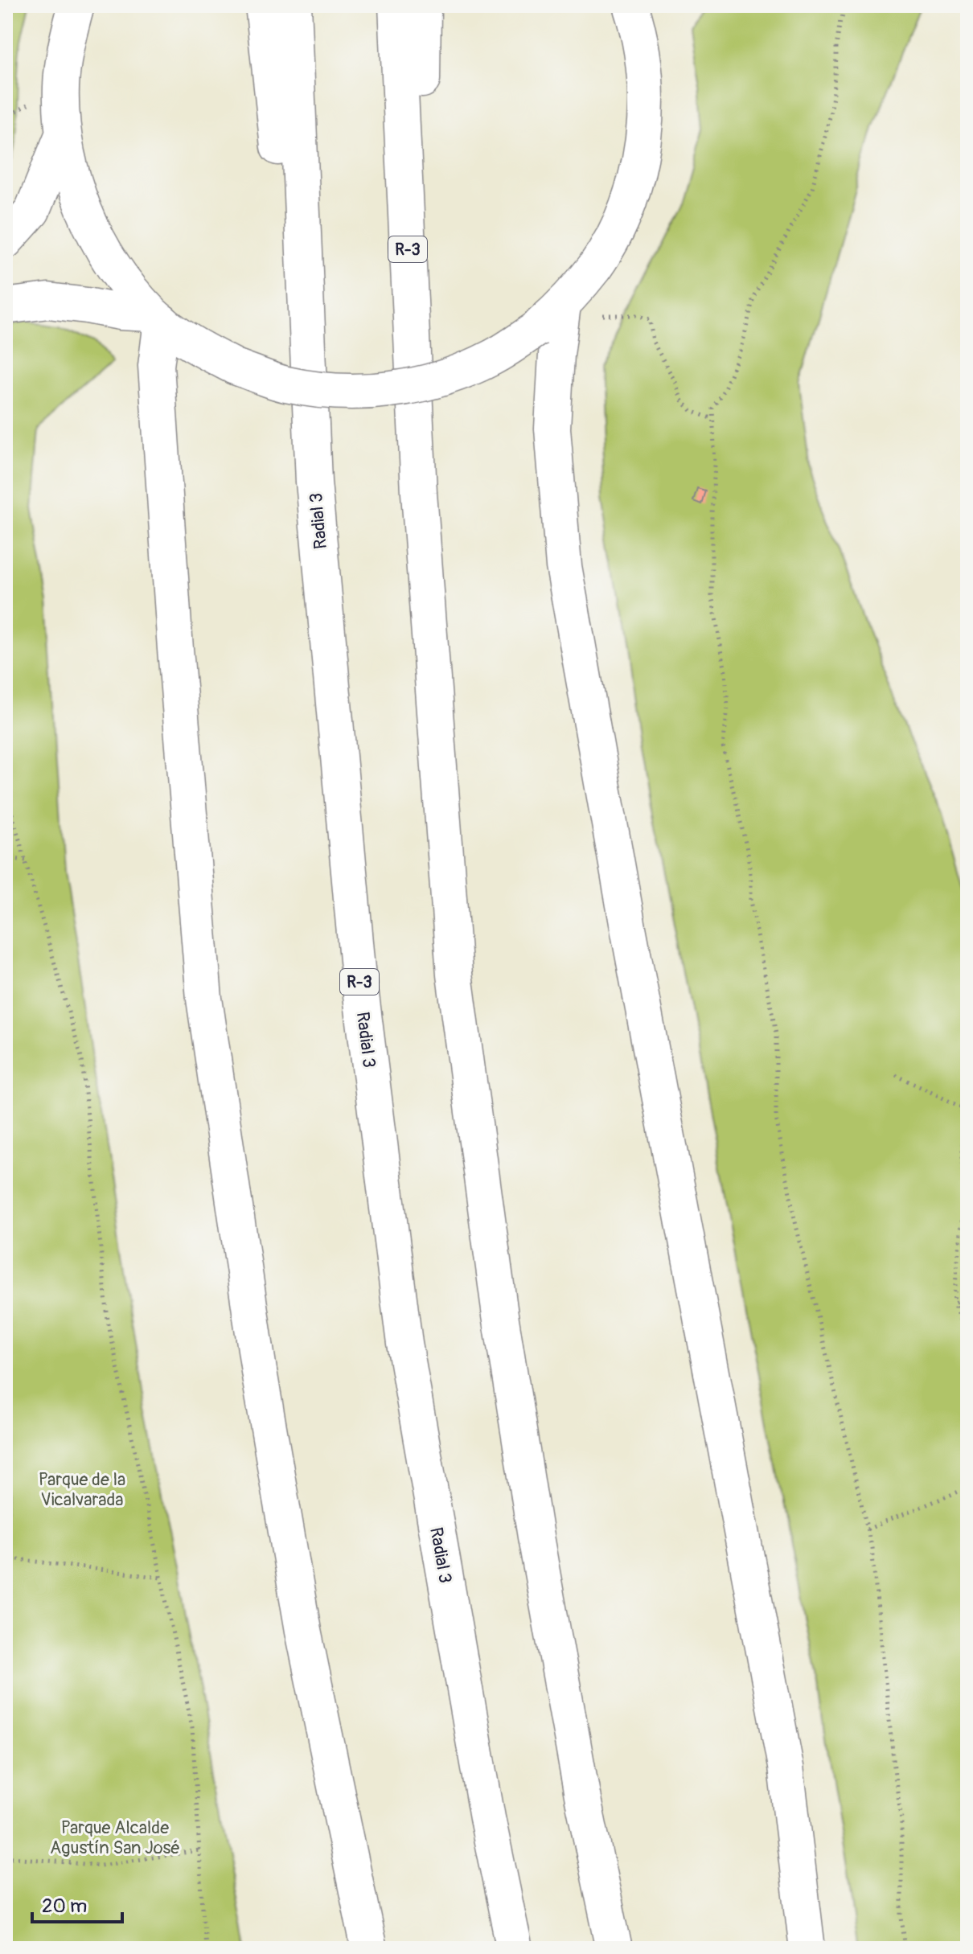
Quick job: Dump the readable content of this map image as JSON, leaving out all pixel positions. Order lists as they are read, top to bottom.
{
  "streets": {
    "main road": ["R-3", "Radial 3"]
  },
  "crossings": [
    ["R-3", "Radial 3"]
  ],
  "parks": ["Parque de la Vicalvarada", "Parque Alcalde Agustín San José"],
  "scale_bar": "20 m"
}
